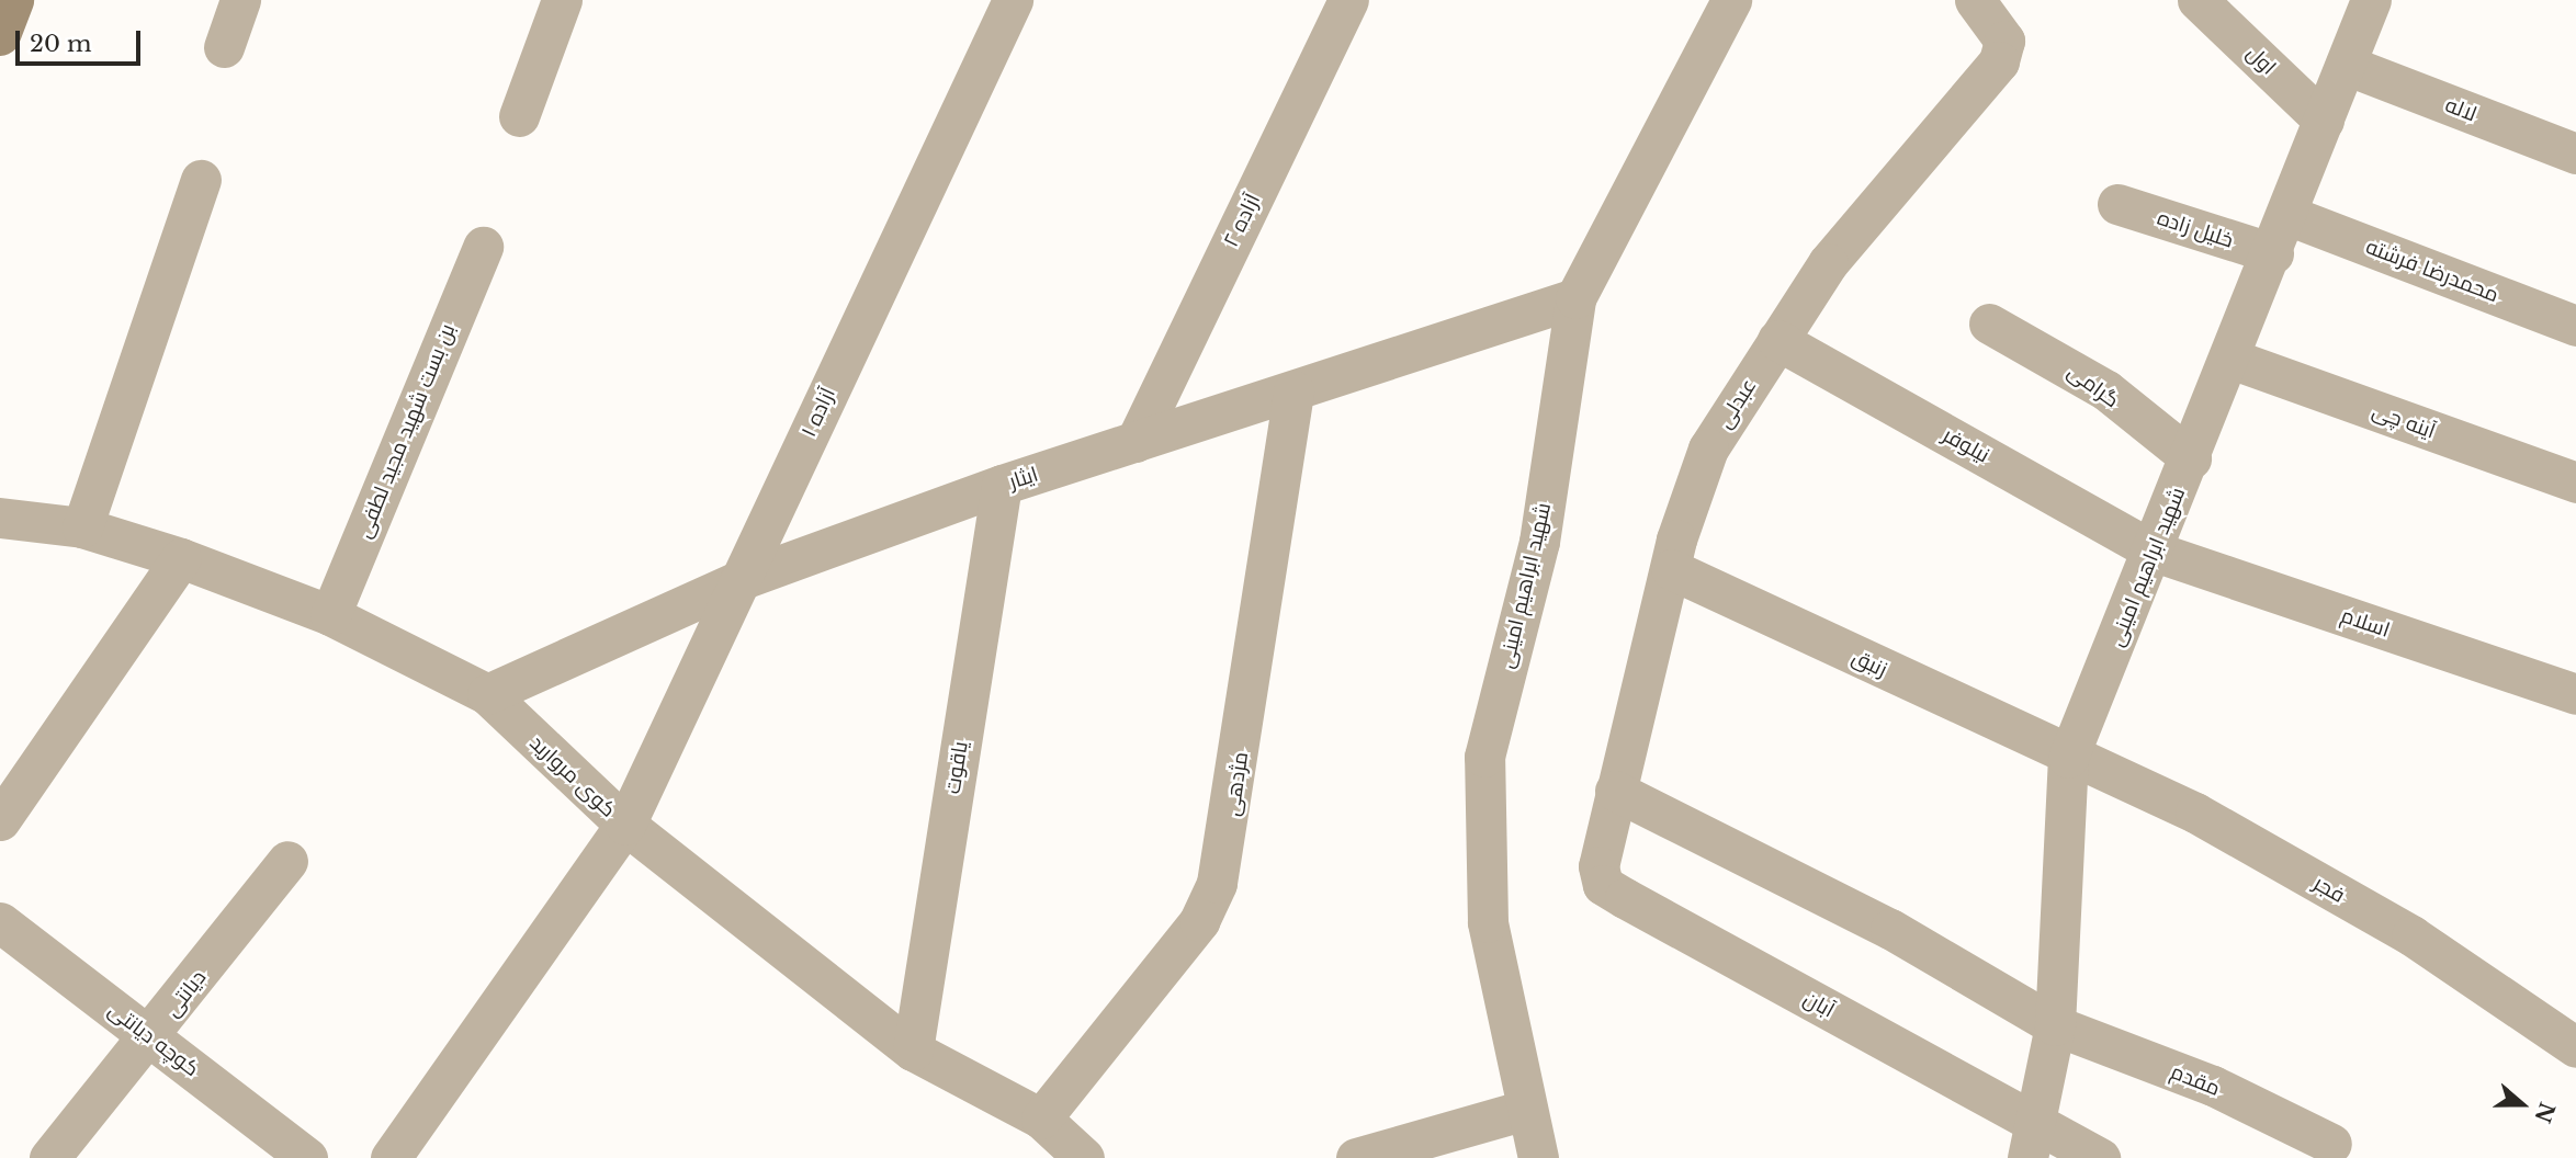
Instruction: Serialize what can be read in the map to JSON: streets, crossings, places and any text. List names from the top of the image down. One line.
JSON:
{"streets":{"street":["اول","لاله","آزاده ۲","خلیل زاده","محمدرضا فرشته","گرامی","عبدلی","آزاده ۱","آینه چی","بن بست شهید مجید لطفی","نیلوفر","ایثار","شهید ابراهیم امینی","اسلام","زنبق","یاقوت","کوی مروارید","مژدهی","فجر","دیانتی","آبان","کوچه دیانتی","مقدم"]},"crossings":[["اول","شهید ابراهیم امینی"],["لاله","شهید ابراهیم امینی"],["آزاده ۲","ایثار"],["خلیل زاده","شهید ابراهیم امینی"],["محمدرضا فرشته","شهید ابراهیم امینی"],["گرامی","شهید ابراهیم امینی"],["عبدلی","نیلوفر"],["عبدلی","زنبق"],["عبدلی","آبان"],["عبدلی","مقدم"],["آزاده ۱","ایثار"],["آزاده ۱","کوی مروارید"],["آینه چی","شهید ابراهیم امینی"],["بن بست شهید مجید لطفی","کوی مروارید"],["نیلوفر","شهید ابراهیم امینی"],["نیلوفر","اسلام"],["ایثار","شهید ابراهیم امینی"],["ایثار","یاقوت"],["ایثار","کوی مروارید"],["ایثار","مژدهی"],["شهید ابراهیم امینی","اسلام"],["شهید ابراهیم امینی","زنبق"],["شهید ابراهیم امینی","فجر"],["شهید ابراهیم امینی","آبان"],["شهید ابراهیم امینی","مقدم"],["زنبق","فجر"],["یاقوت","کوی مروارید"],["کوی مروارید","مژدهی"],["دیانتی","کوچه دیانتی"]],"scale_bar":"20 m","north":"right"}
